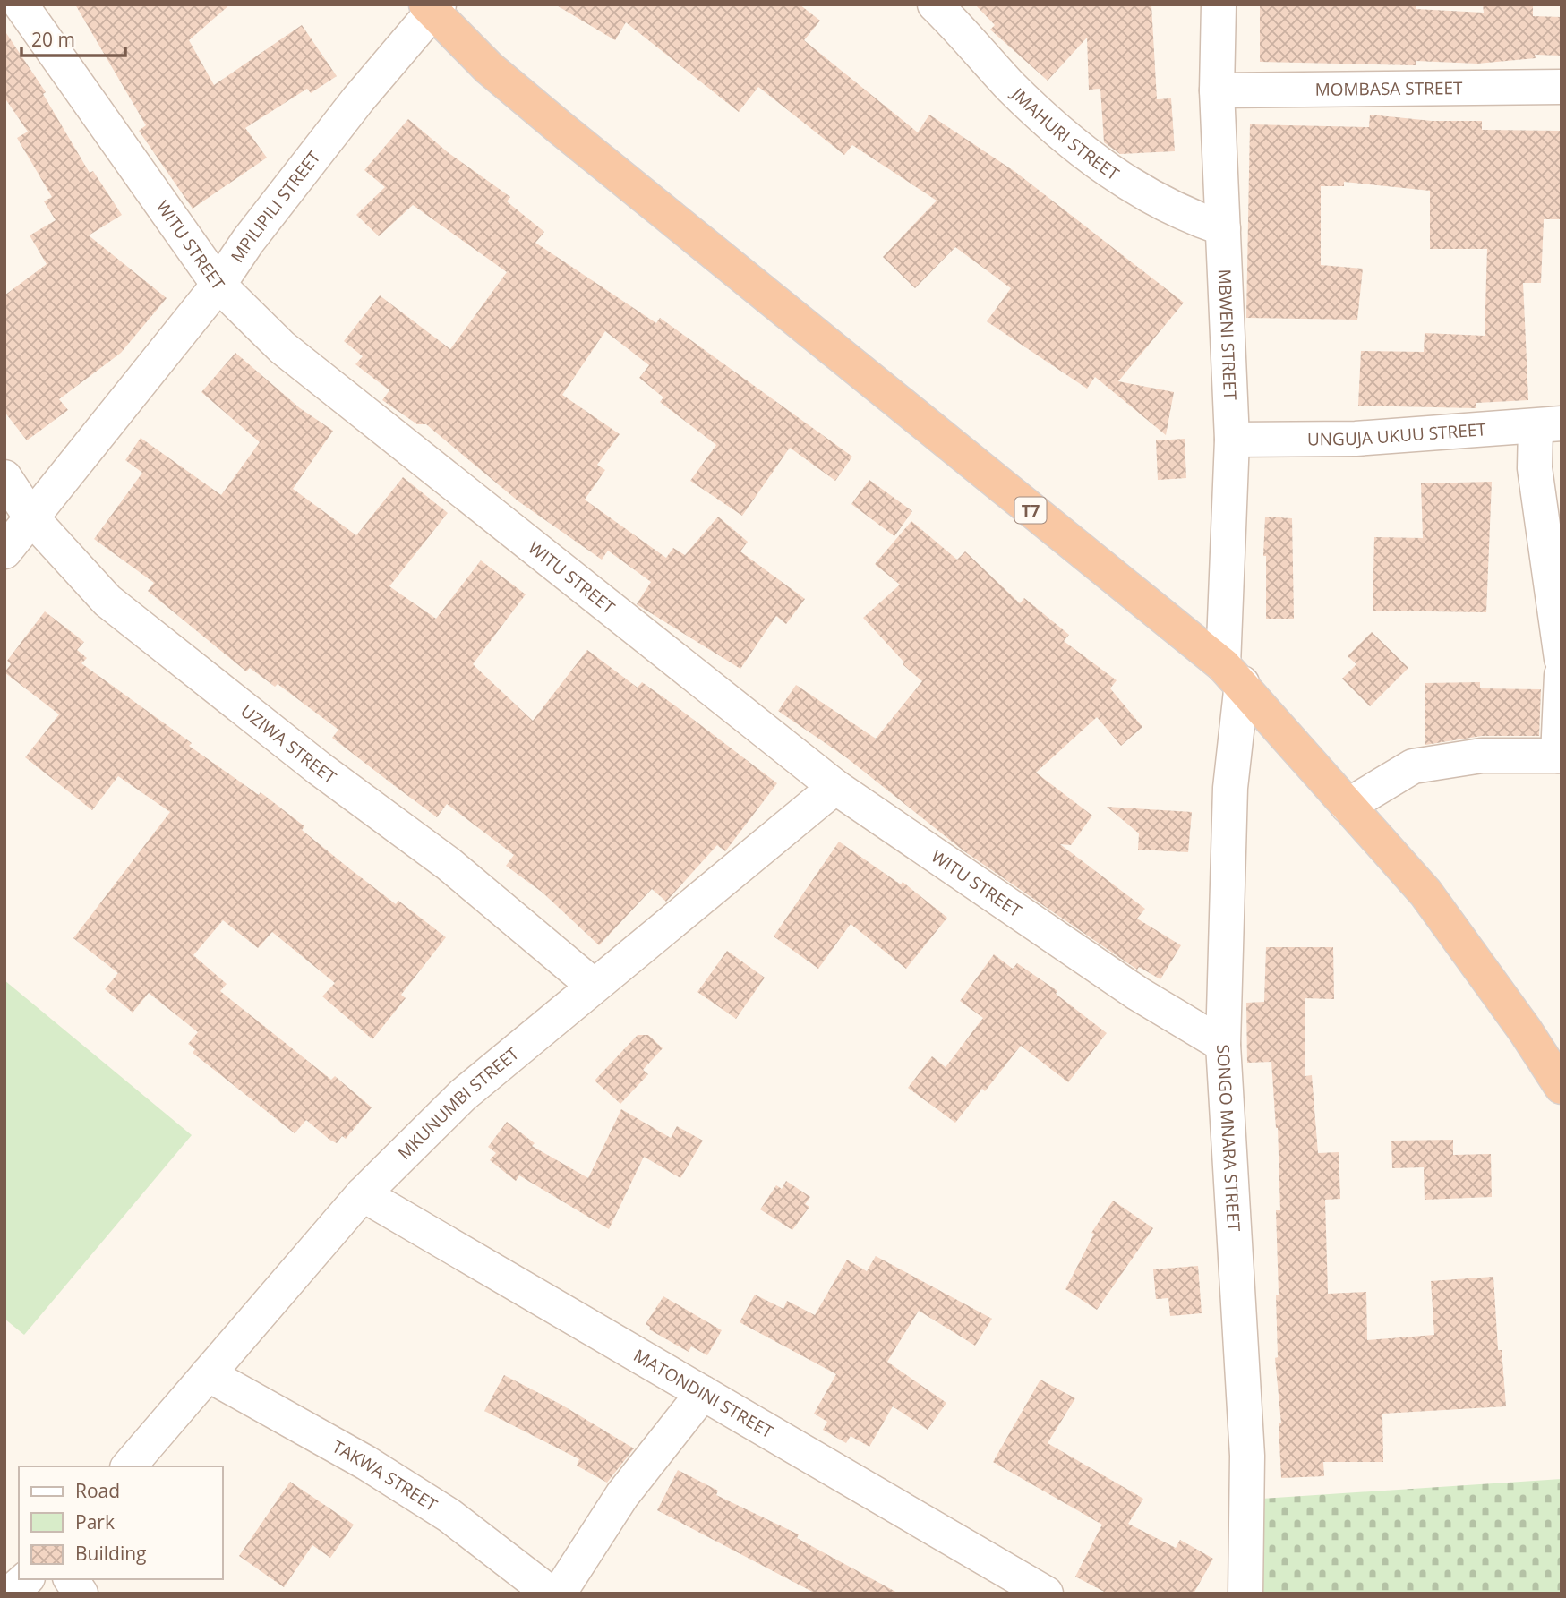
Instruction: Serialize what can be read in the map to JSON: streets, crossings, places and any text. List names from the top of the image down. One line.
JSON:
{"streets":{"highway":["T7"],"street":["MOMBASA STREET","JMAHURI STREET","MPILIPILI STREET","WITU STREET","MBWENI STREET","UNGUJA UKUU STREET","UZIWA STREET","MKUNUMBI STREET","SONGO MNARA STREET","MATONDINI STREET","TAKWA STREET"]},"crossings":[["MOMBASA STREET","MBWENI STREET"],["JMAHURI STREET","MBWENI STREET"],["MPILIPILI STREET","WITU STREET"],["MPILIPILI STREET","T7"],["MPILIPILI STREET","UZIWA STREET"],["WITU STREET","MKUNUMBI STREET"],["WITU STREET","SONGO MNARA STREET"],["MBWENI STREET","UNGUJA UKUU STREET"],["MBWENI STREET","T7"],["MBWENI STREET","SONGO MNARA STREET"],["T7","SONGO MNARA STREET"],["UZIWA STREET","MKUNUMBI STREET"],["MKUNUMBI STREET","MATONDINI STREET"],["MKUNUMBI STREET","TAKWA STREET"]],"legend":["Road","Park","Building"],"scale_bar":"20 m"}
